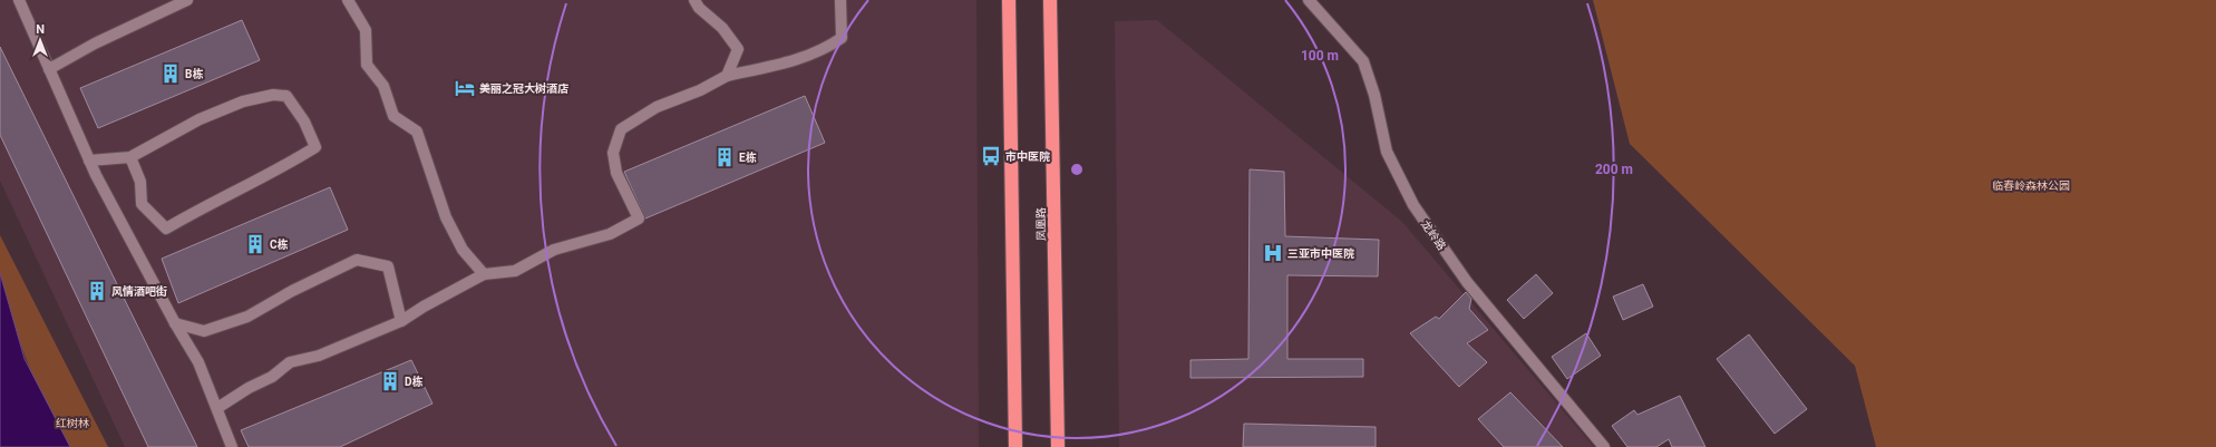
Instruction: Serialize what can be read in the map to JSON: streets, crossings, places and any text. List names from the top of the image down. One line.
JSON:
{"streets":{"highway":["凤凰路"],"street":["龙岭路"]},"parks":["临春岭森林公园","红树林"],"places":{"building":["B栋","E栋","C栋","风情酒吧街","D栋"],"hotel":["美丽之冠大树酒店"],"bus stop":["市中医院"],"hospital":["三亚市中医院"]},"north":"top","rings":["100 m","200 m"]}
